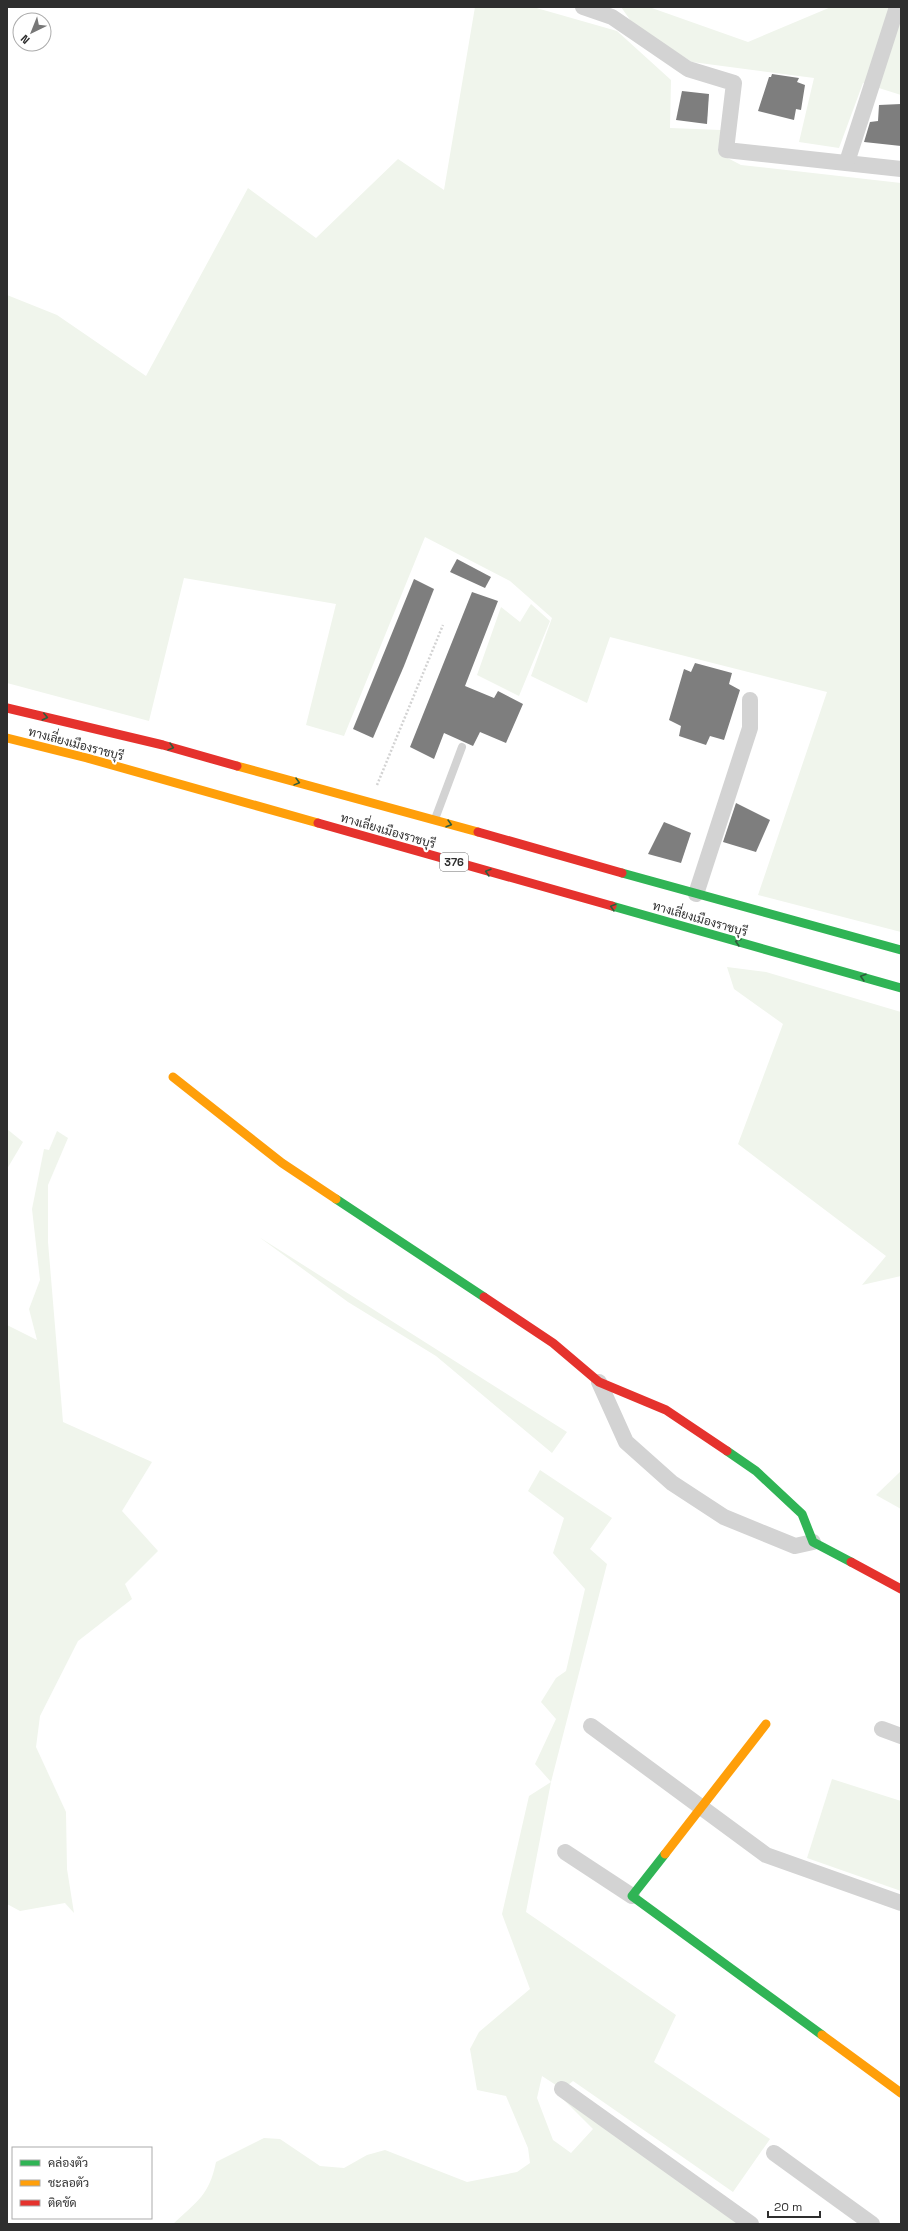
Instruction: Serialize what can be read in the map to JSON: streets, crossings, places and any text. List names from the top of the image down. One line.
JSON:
{"streets":{"main road":["ทางเลี่ยงเมืองราชบุรี","376"]},"legend":["คล่องตัว","ชะลอตัว","ติดขัด"],"scale_bar":"20 m","north":"bottom left"}
